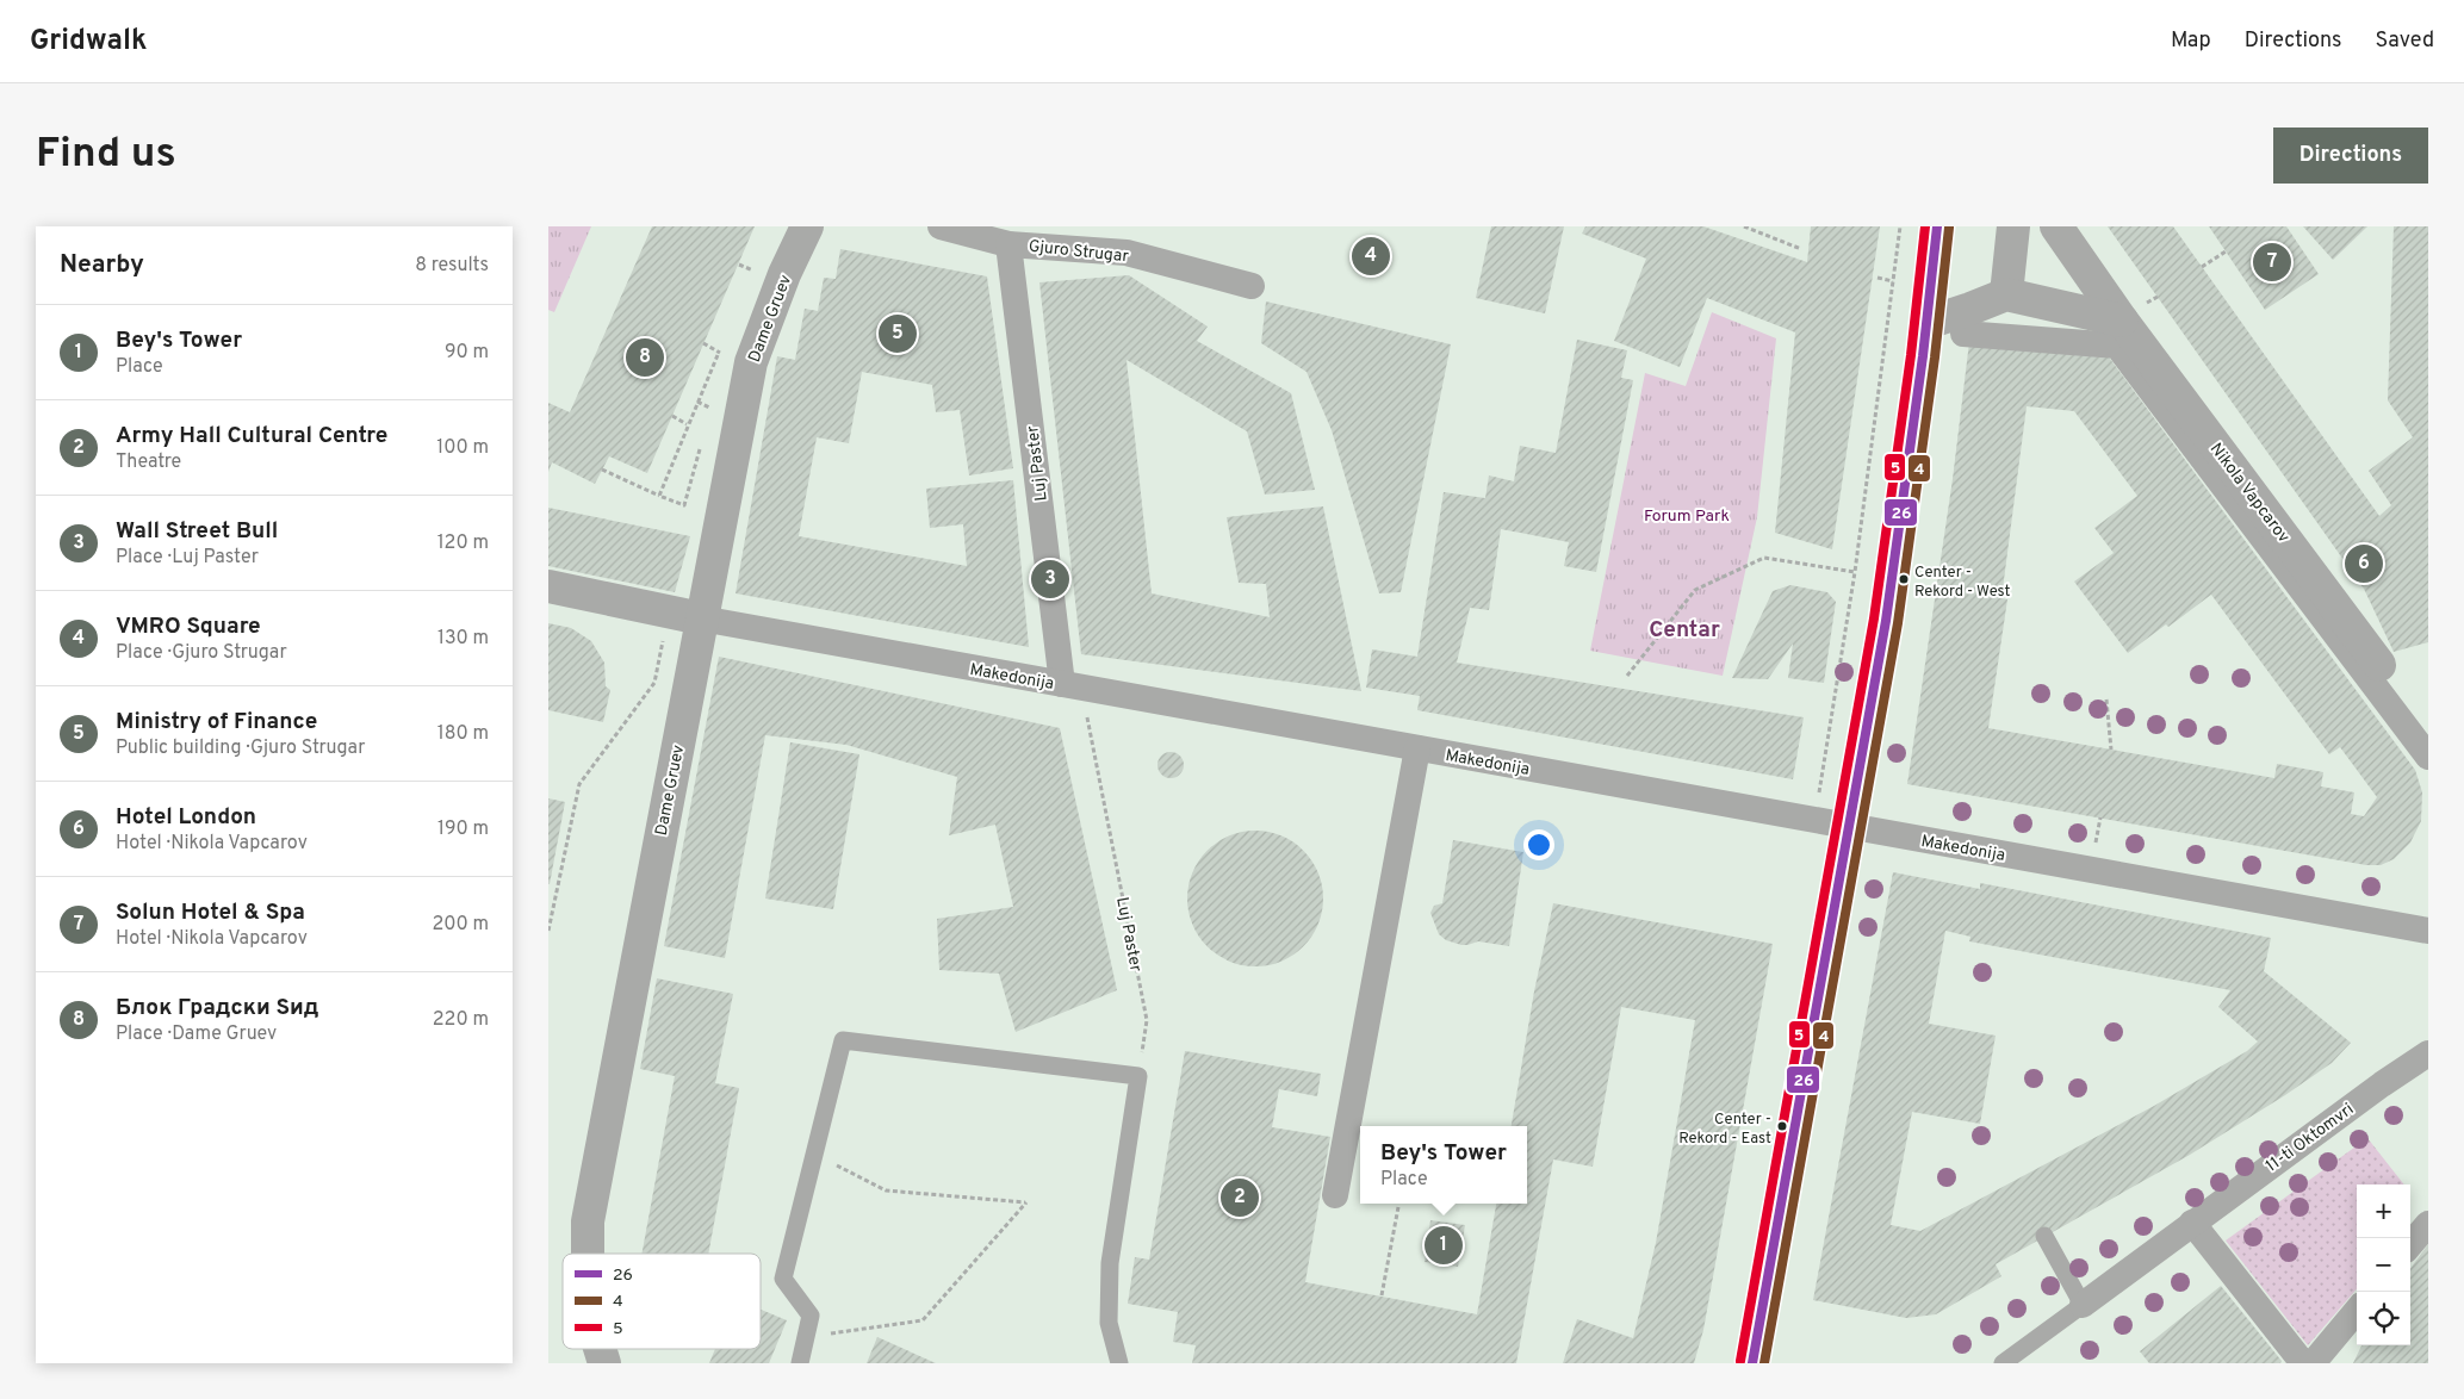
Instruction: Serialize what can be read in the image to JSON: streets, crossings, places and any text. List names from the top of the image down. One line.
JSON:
{"streets":{"street":["Gjuro Strugar","Dame Gruev","Luj Paster","Nikola Vapcarov","Makedonija","11-ti Oktomvri"]},"crossings":[["Gjuro Strugar","Luj Paster"],["Dame Gruev","Makedonija"],["Luj Paster","Makedonija"]],"districts":["Centar"],"parks":["Forum Park"],"places":["Center - Rekord - West","Center - Rekord - East"],"lines":["transit line 26","transit line 5","transit line 4"],"legend":["26","4","5"],"page":{"header":"Gridwalk","nav":["Map","Directions","Saved"],"buttons":"Directions","title":"Find us","heading":["Nearby","8 results"],"pins":["4","7","5","8","6","3","2","1"],"list":[{"mark":"1","name":"Bey's Tower","note":"Place","value":"90 m"},{"mark":"2","name":"Army Hall Cultural Centre","note":"Theatre","value":"100 m"},{"mark":"3","name":"Wall Street Bull","note":"Place · Luj Paster","value":"120 m"},{"mark":"4","name":"VMRO Square","note":"Place · Gjuro Strugar","value":"130 m"},{"mark":"5","name":"Ministry of Finance","note":"Public building · Gjuro Strugar","value":"180 m"},{"mark":"6","name":"Hotel London","note":"Hotel · Nikola Vapcarov","value":"190 m"},{"mark":"7","name":"Solun Hotel & Spa","note":"Hotel · Nikola Vapcarov","value":"200 m"},{"mark":"8","name":"Блок Градски Sид","note":"Place · Dame Gruev","value":"220 m"}],"popup":["Bey's Tower","Place"],"map_buttons":["+","−"]}}
